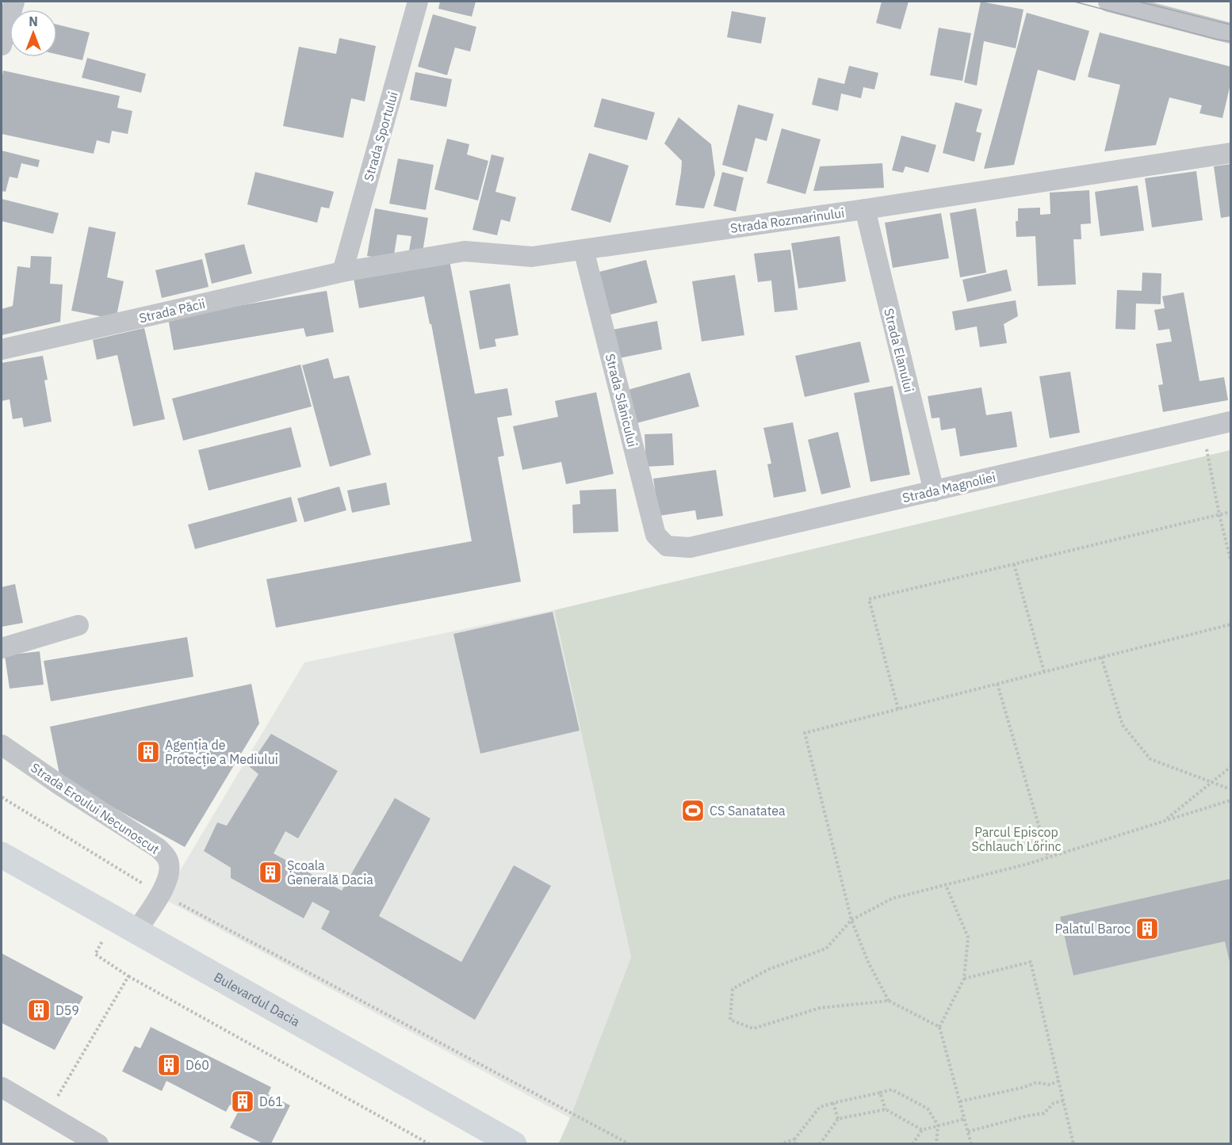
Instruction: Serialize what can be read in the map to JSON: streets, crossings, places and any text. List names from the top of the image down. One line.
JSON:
{"streets":{"main road":["Bulevardul Dacia"],"street":["Strada Sportului","Strada Rozmarinului","Strada Păcii","Strada Elanului","Strada Slănicului","Strada Magnoliei","Strada Eroului Necunoscut"]},"crossings":[["Strada Sportului","Strada Rozmarinului"],["Strada Sportului","Strada Păcii"],["Strada Rozmarinului","Strada Păcii"],["Strada Rozmarinului","Strada Elanului"],["Strada Rozmarinului","Strada Slănicului"],["Strada Elanului","Strada Magnoliei"],["Strada Slănicului","Strada Magnoliei"],["Strada Eroului Necunoscut","Bulevardul Dacia"]],"parks":["Parcul Episcop Schlauch Lőrinc"],"places":{"building":["Agenția de Protecție a Mediului","Școala Generală Dacia","Palatul Baroc","D59","D60","D61"],"sports":["CS Sanatatea"]},"north":"top"}
